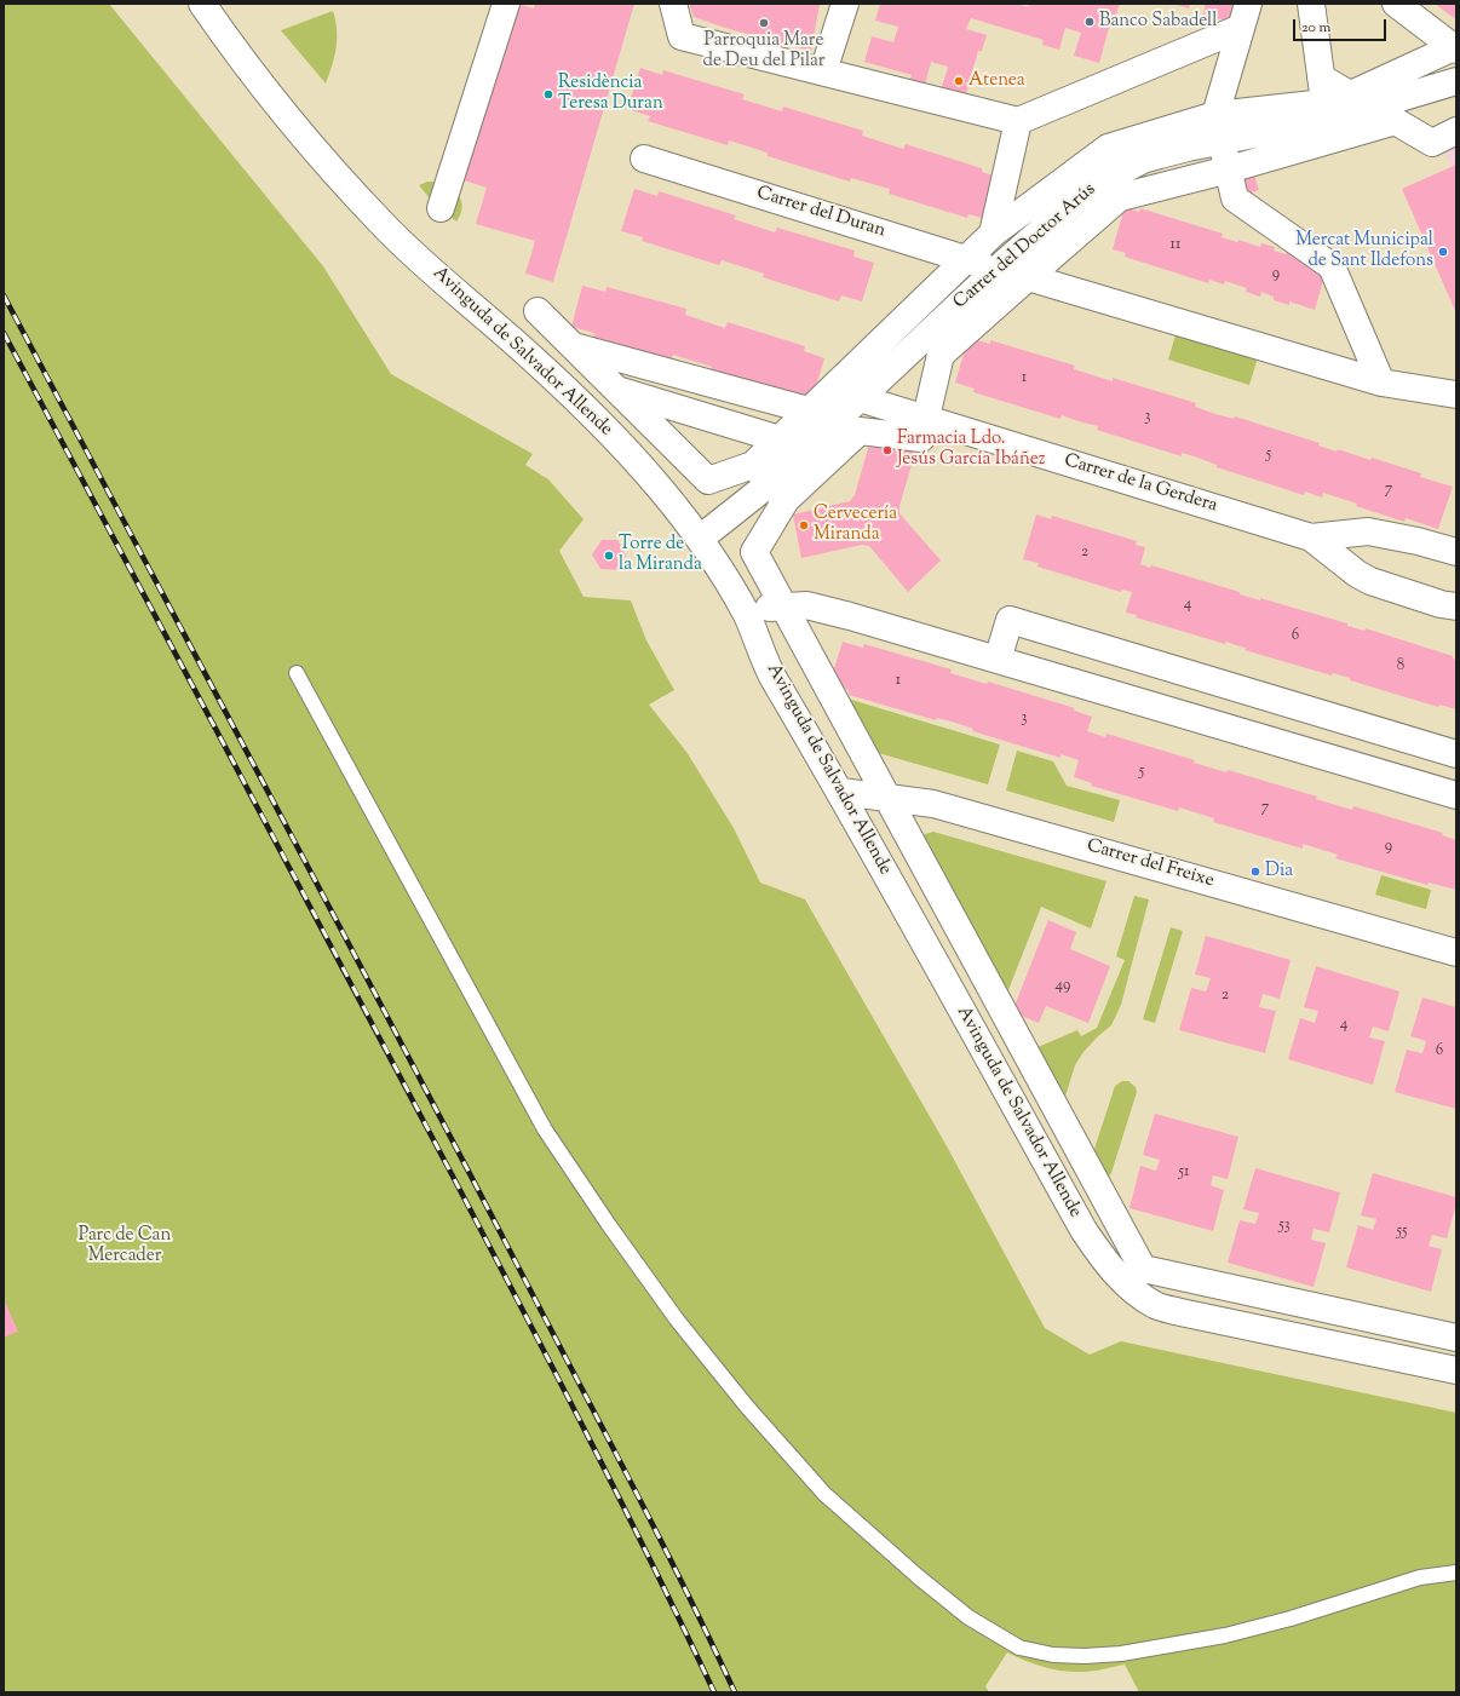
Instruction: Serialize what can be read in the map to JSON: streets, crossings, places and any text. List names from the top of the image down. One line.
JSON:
{"streets":{"street":["Carrer del Duran","Carrer del Doctor Arús","Avinguda de Salvador Allende","Carrer de la Gerdera","Carrer del Freixe"]},"crossings":[["Carrer del Duran","Carrer del Doctor Arús"],["Carrer del Doctor Arús","Avinguda de Salvador Allende"],["Carrer del Doctor Arús","Carrer de la Gerdera"],["Avinguda de Salvador Allende","Carrer del Freixe"]],"parks":["Parc de Can Mercader"],"places":["Banco Sabadell","Parroquia Mare de Deu del Pilar","Atenea","Residència Teresa Duran","Mercat Municipal de Sant Ildefons","Farmacia Ldo. Jesús García Ibáñez","Cervecería Miranda","Torre de la Miranda","Dia"],"house_numbers":["11","9","1","3","5","7","2","4","6","8","1","3","5","7","9","49","2","4","6","51","53","55"],"scale_bar":"20 m"}
